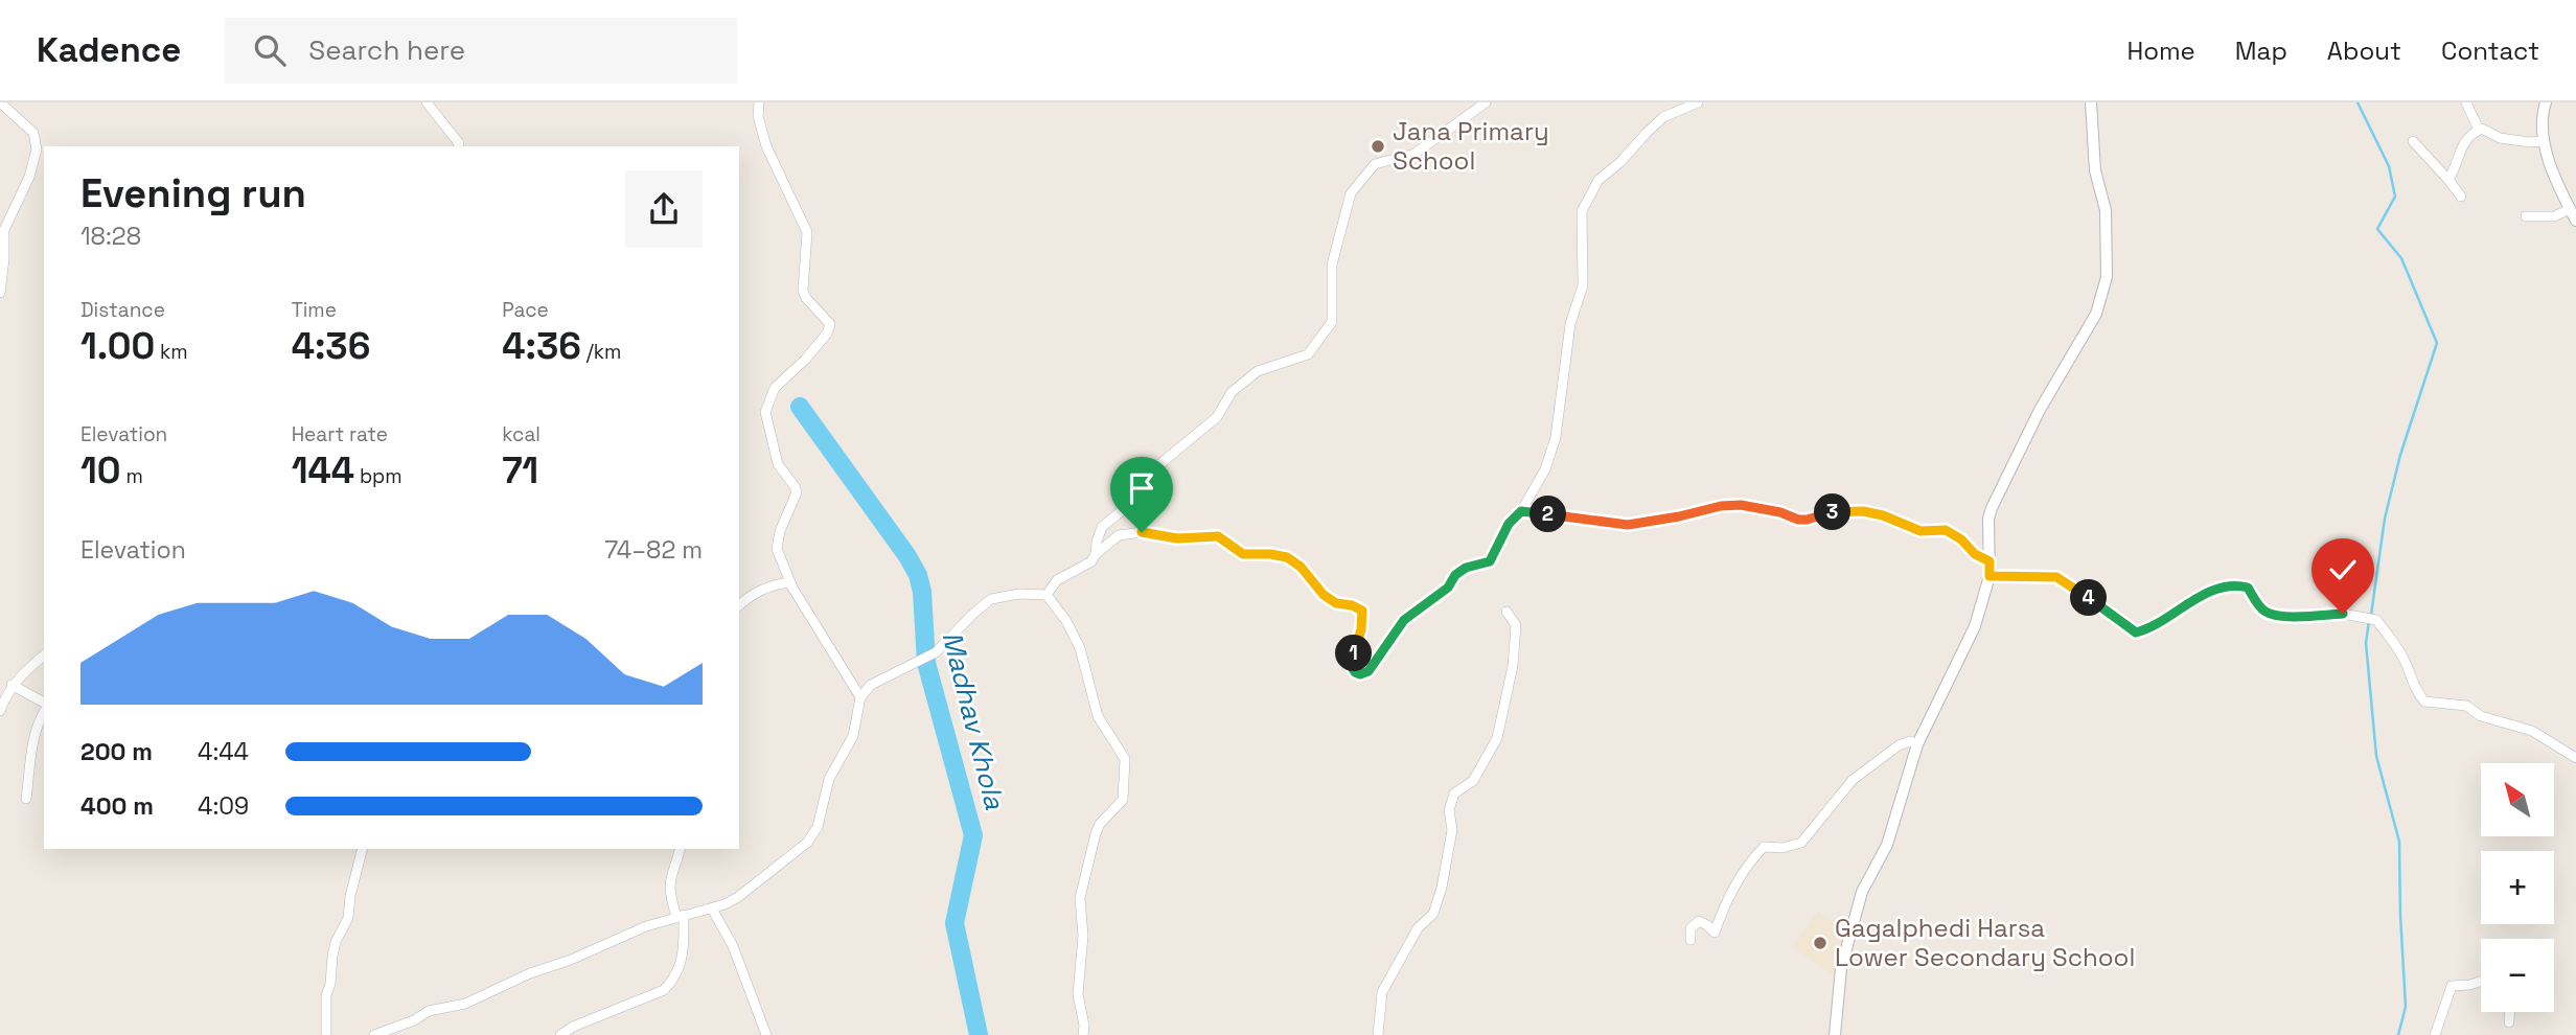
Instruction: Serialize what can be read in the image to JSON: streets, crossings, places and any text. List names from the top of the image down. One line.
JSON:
{"water":["Madhav Khola"],"places":["Jana Primary School","Gagalphedi Harsa Lower Secondary School"],"north":"top left","page":{"header":"Kadence","search":"Search here","nav":["Home","Map","About","Contact"],"heading":["Evening run","18:28"],"stats":[["Distance","1.00 km"],["Time","4:36"],["Pace","4:36 /km"],["Elevation","10 m"],["Heart rate","144 bpm"],["kcal","71"]],"pins":["3","2","4","1"],"chart":["Elevation","74–82 m"],"list":[{"name":"200 m","note":"4:44"},{"name":"400 m","note":"4:09"}],"map_buttons":["+","−"]}}
